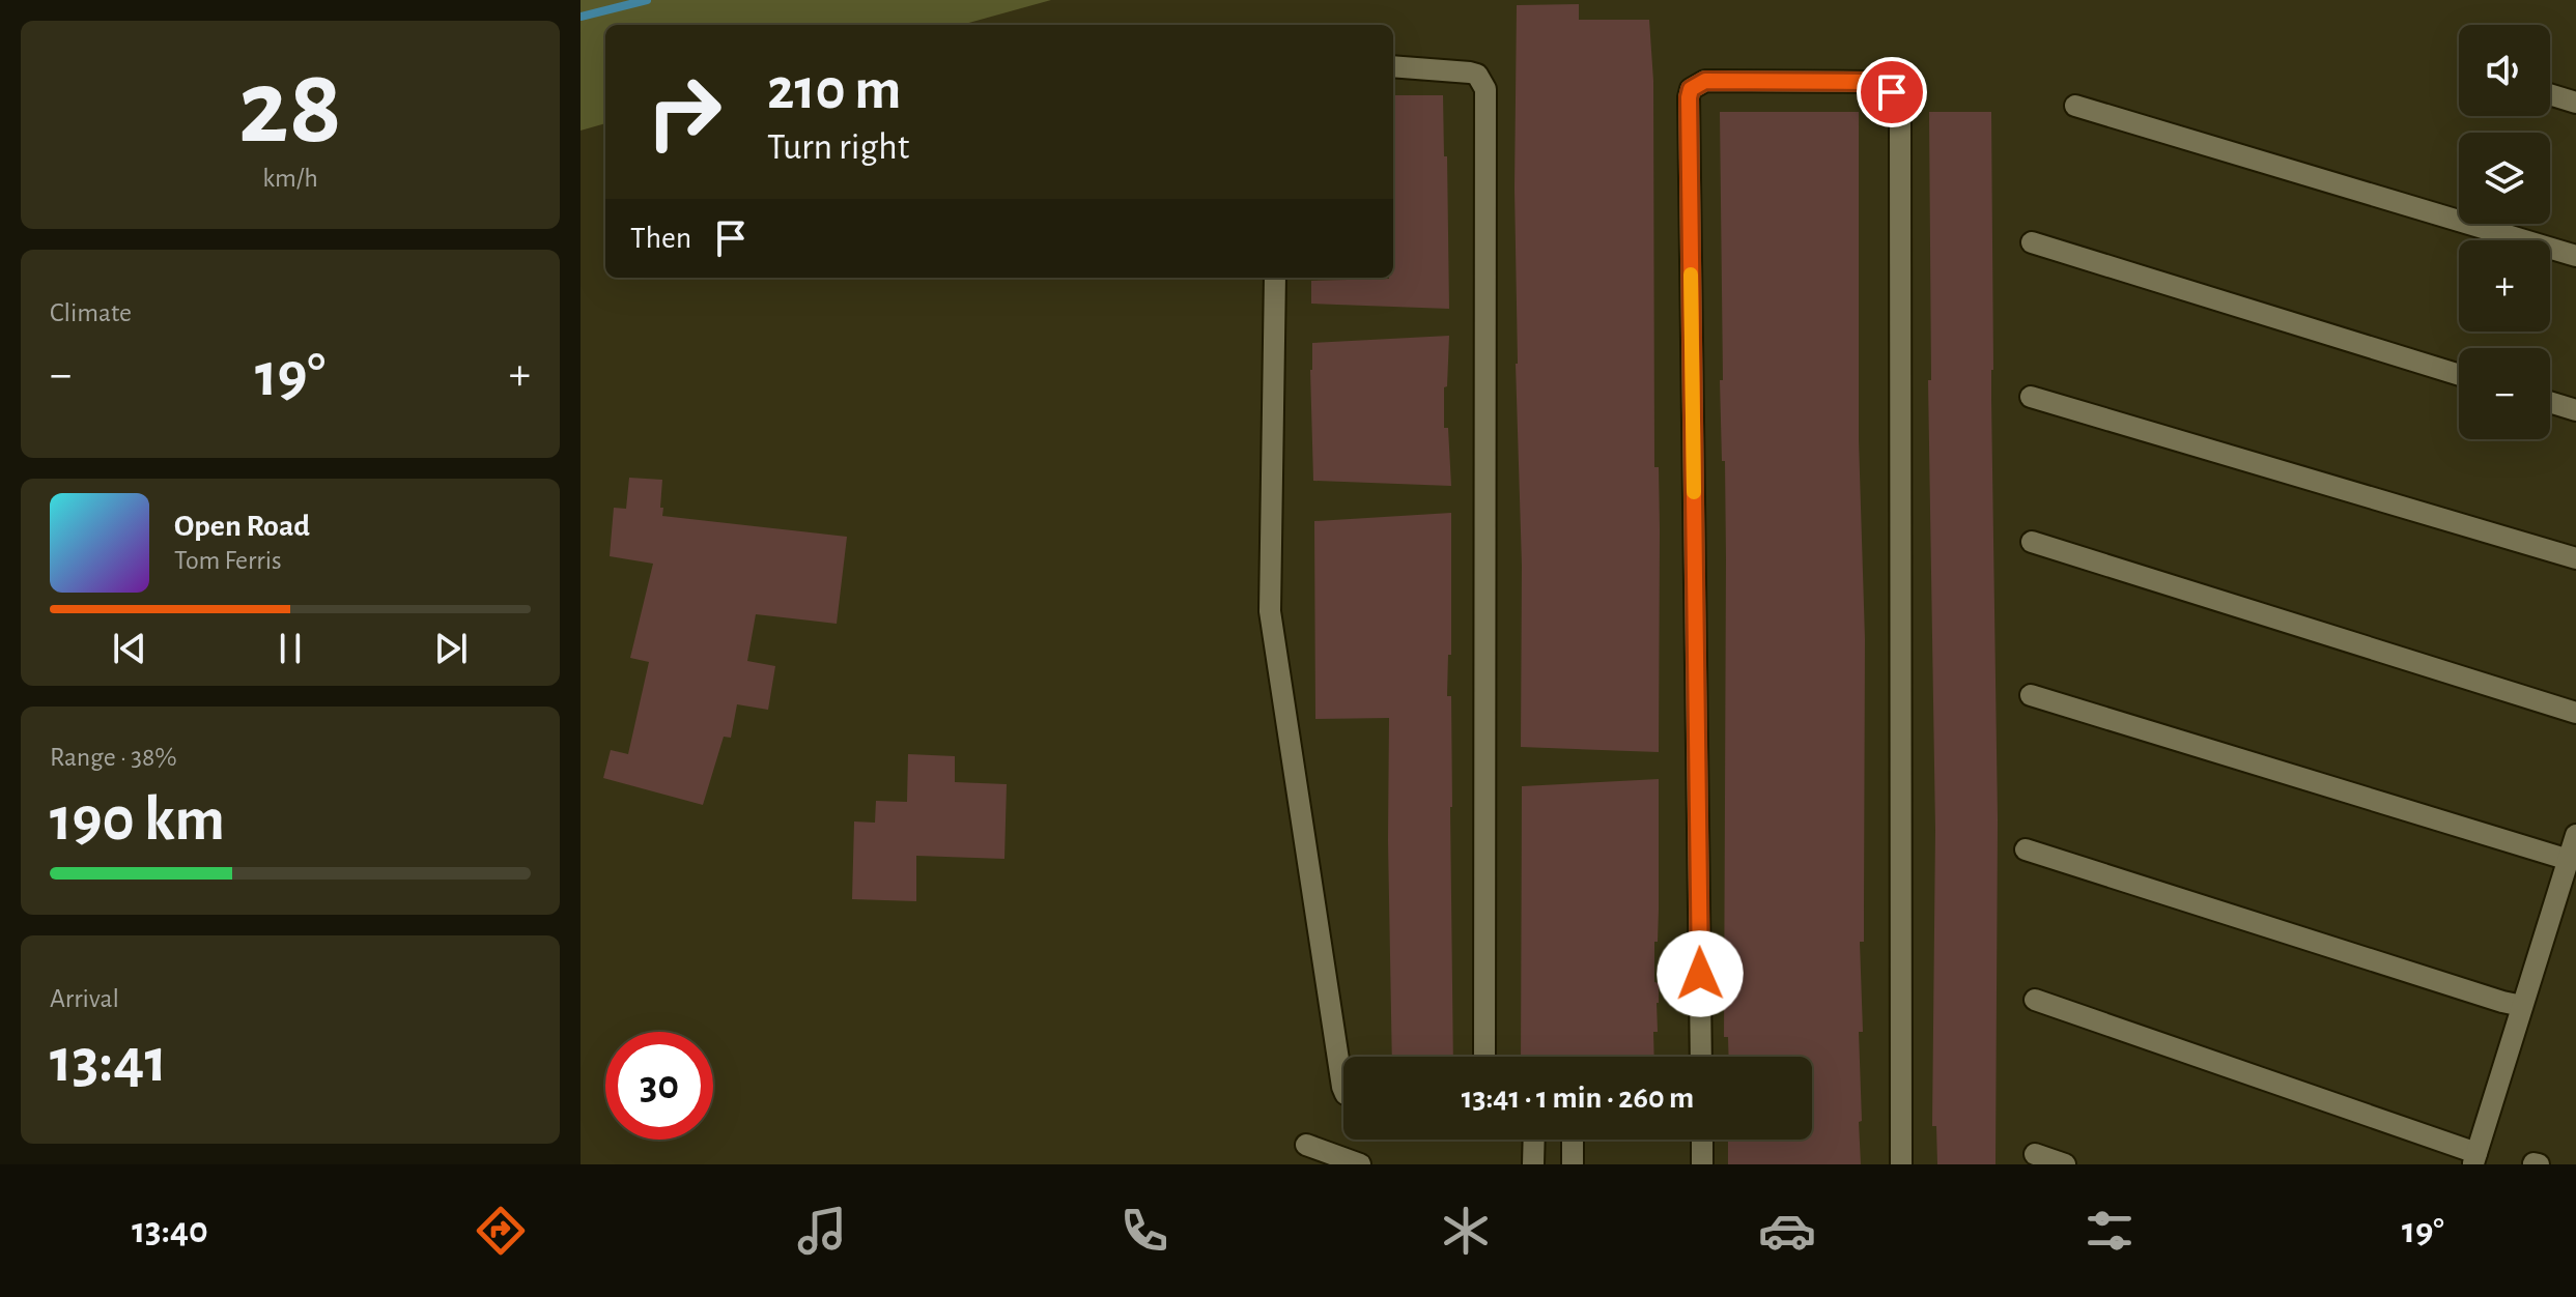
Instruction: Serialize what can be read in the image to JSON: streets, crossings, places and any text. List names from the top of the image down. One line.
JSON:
{"page":{"tile":[["28","km/h"],"Climate",["Range · 38%","190 km"],["Arrival","13:41"]],"map_buttons":["+","−"],"turn":["210 m","Turn right"],"then":"Then","heat":["−","19°","+"],"song":["Open Road","Tom Ferris"],"limit":"30","trip":"13:41 · 1 min · 260 m","tabs":["13:40","19°"]}}
